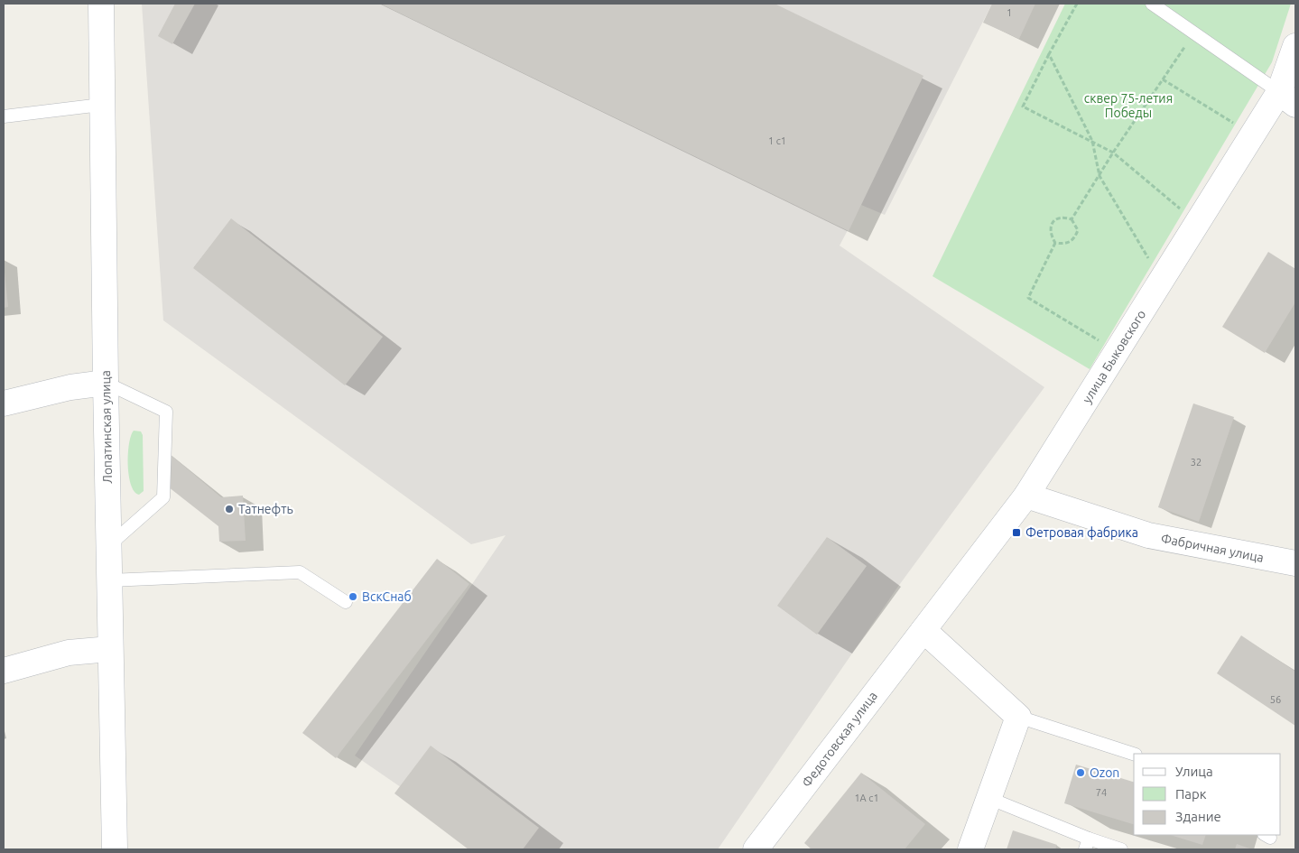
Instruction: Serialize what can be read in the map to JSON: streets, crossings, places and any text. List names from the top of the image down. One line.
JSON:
{"streets":{"street":["улица Быковского","Лопатинская улица","Фабричная улица","Федотовская улица"]},"crossings":[["улица Быковского","Фабричная улица"],["улица Быковского","Федотовская улица"]],"parks":["сквер 75-летия Победы"],"places":{"other":["Татнефть","ВскСнаб","Ozon"],"transit":["Фетровая фабрика"]},"house_numbers":["1","1 с1","32","56","74","1А с1"],"legend":["Улица","Парк","Здание"]}
